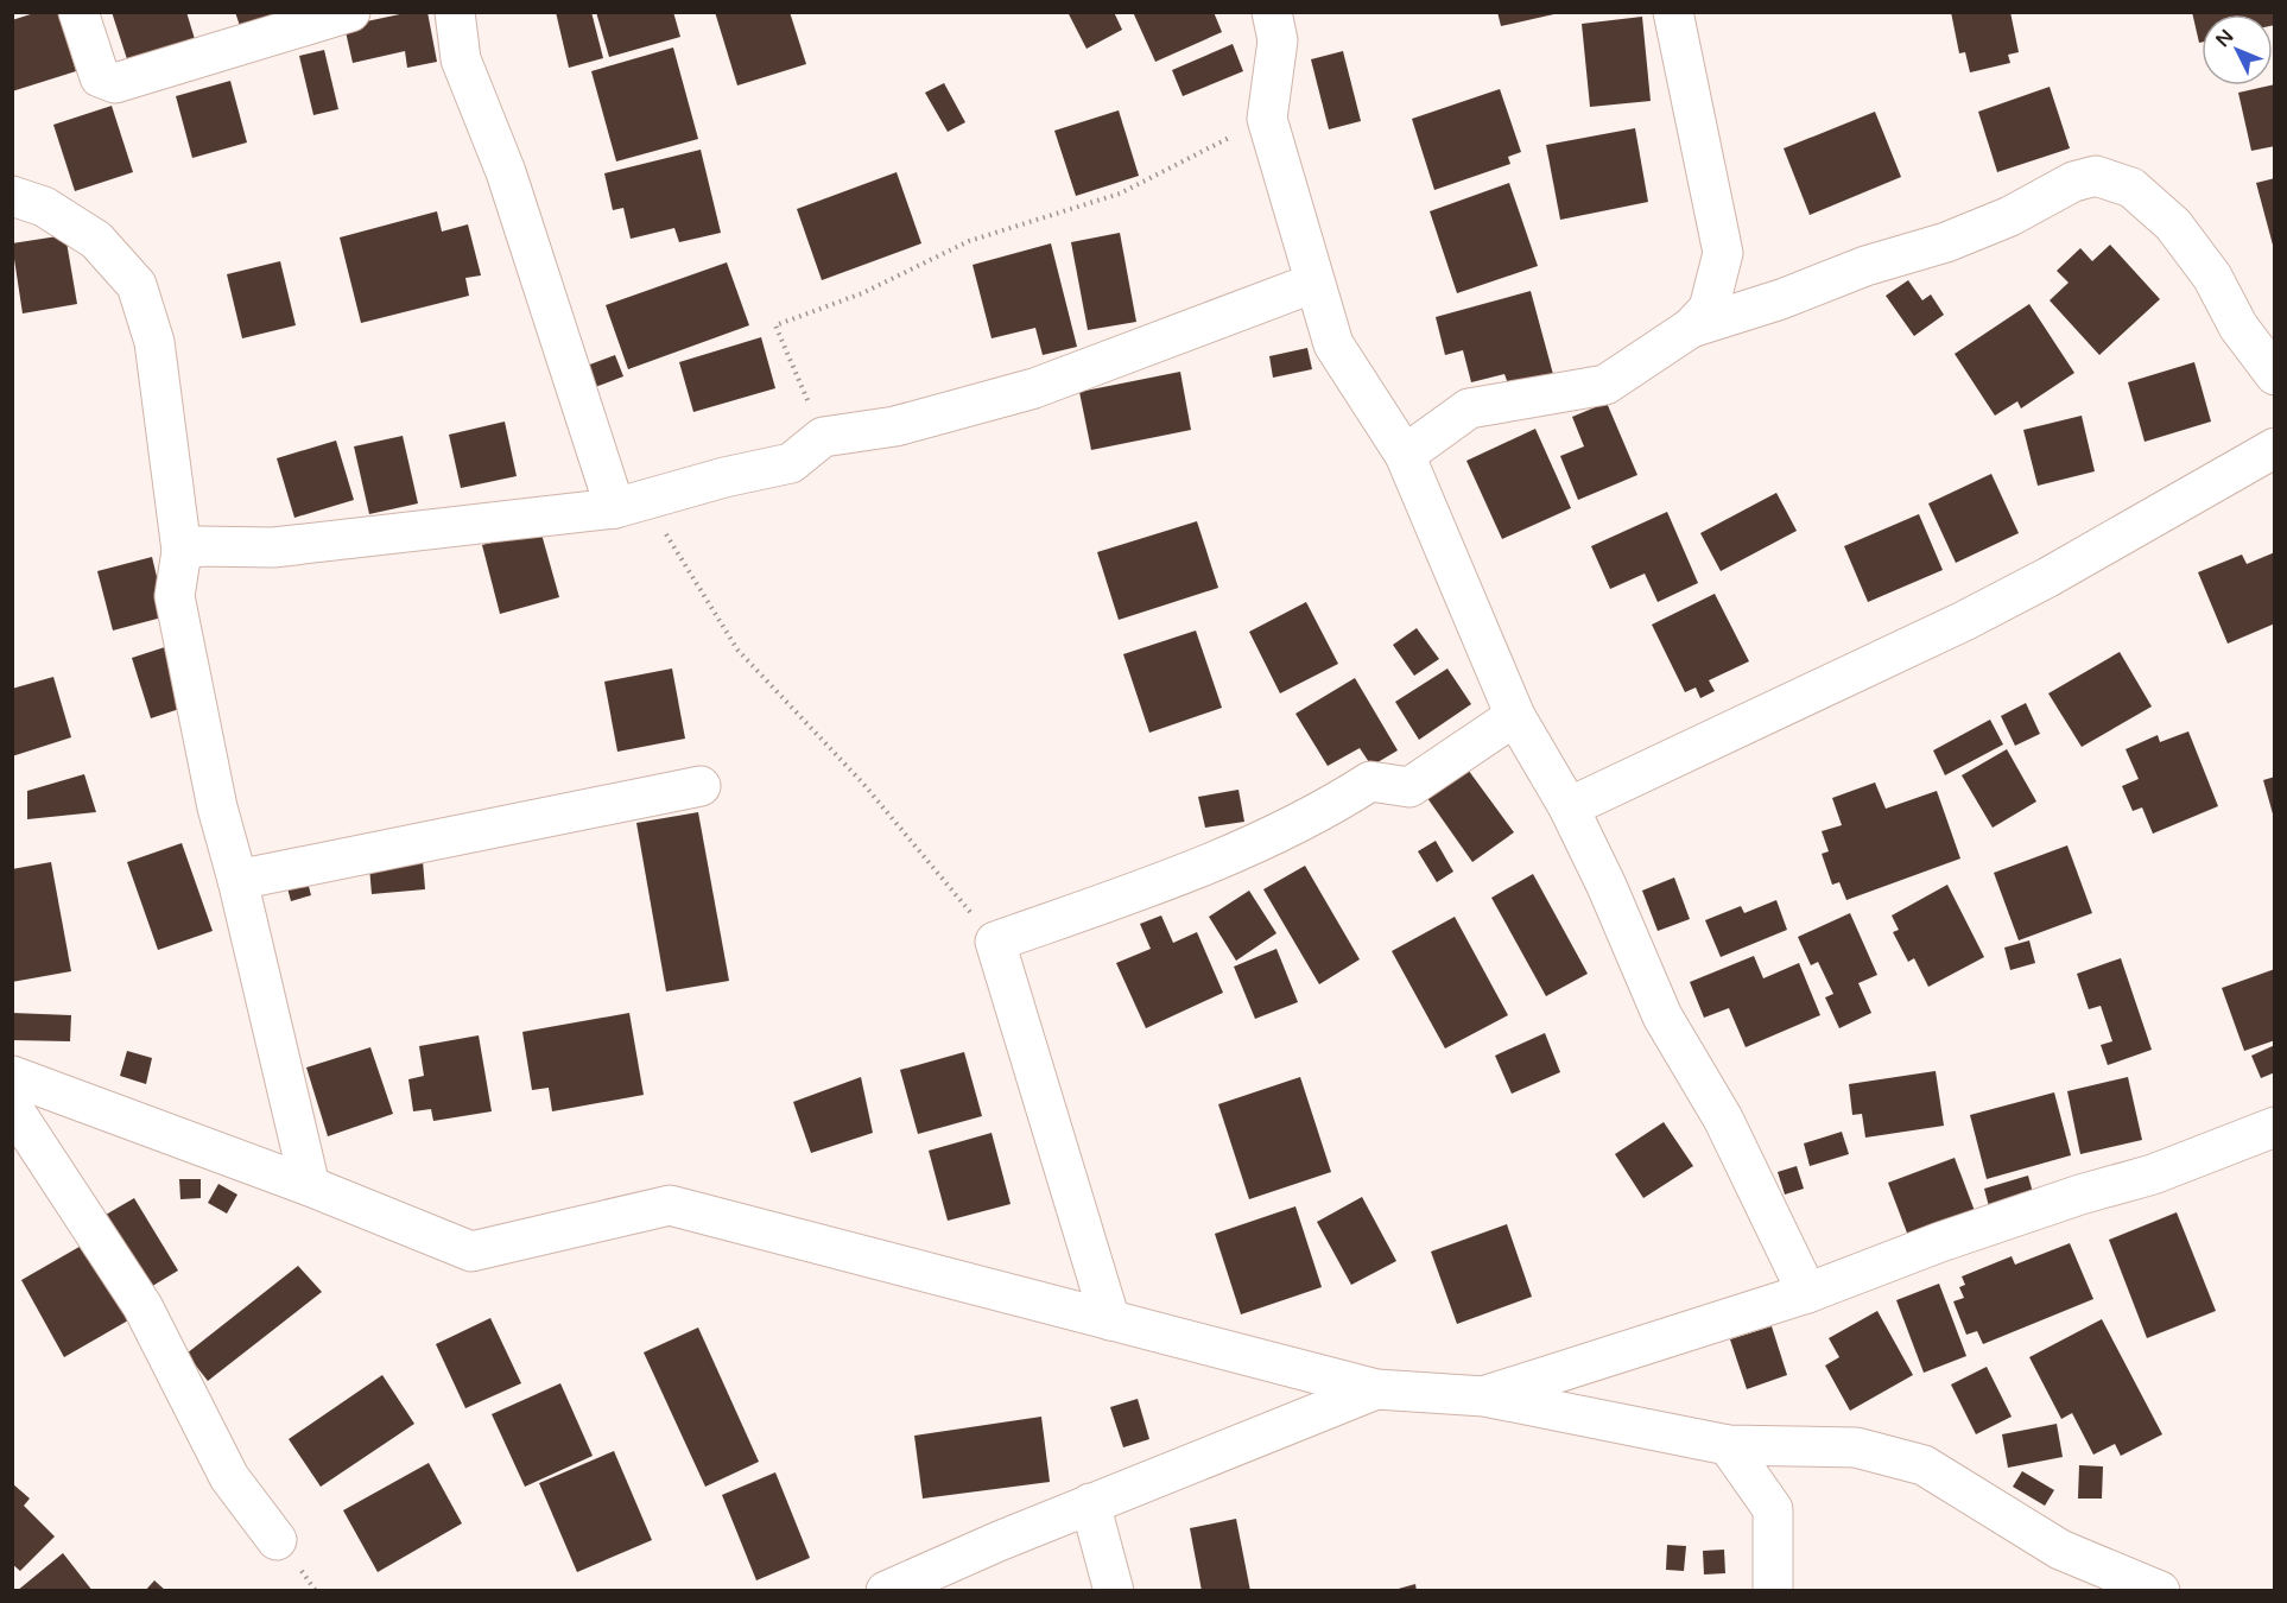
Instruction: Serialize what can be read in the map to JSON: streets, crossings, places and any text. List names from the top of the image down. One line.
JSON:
{"north":"top left"}
